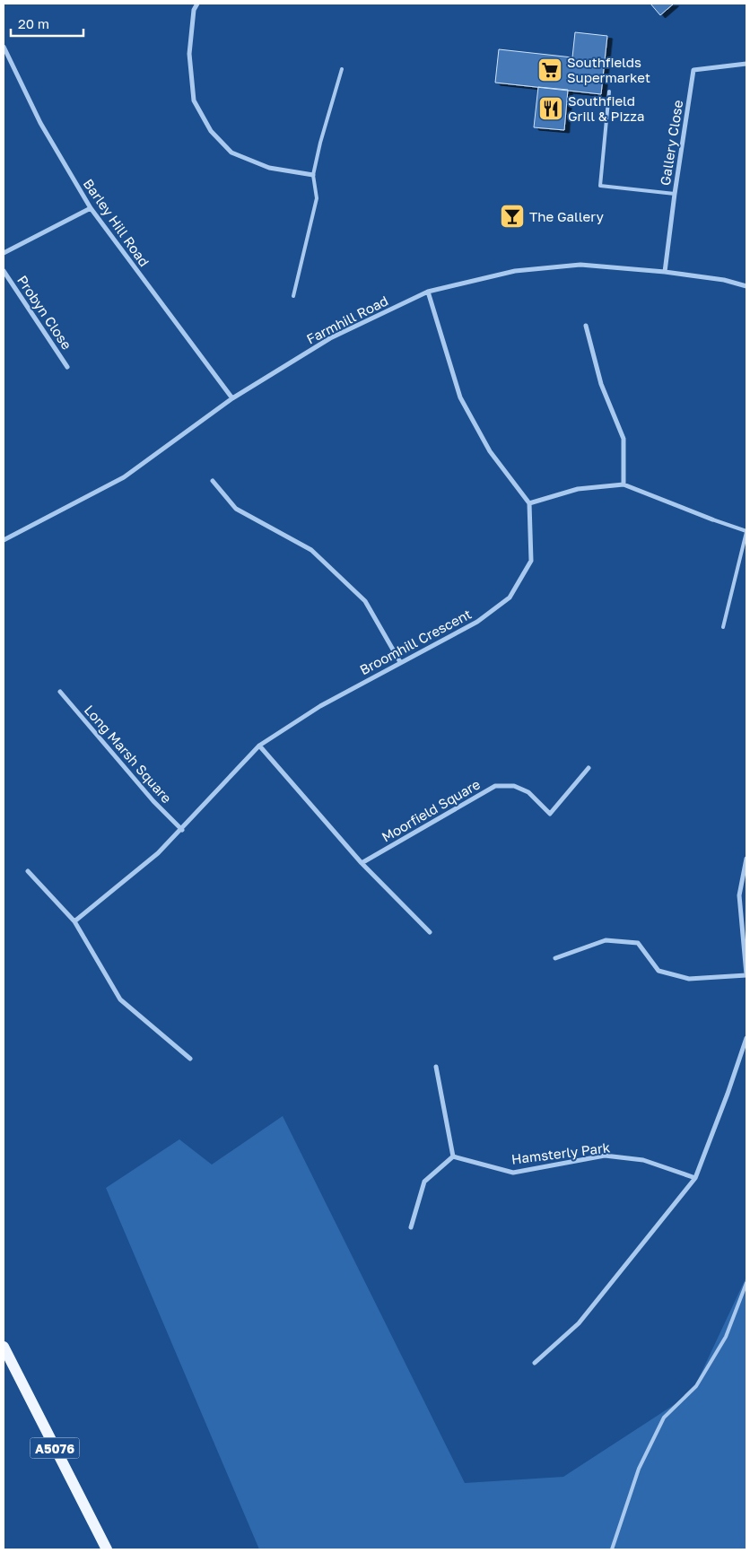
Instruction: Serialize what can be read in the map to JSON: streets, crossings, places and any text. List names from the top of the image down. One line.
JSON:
{"streets":{"main road":["A5076"],"street":["Gallery Close","Barley Hill Road","Probyn Close","Farmhill Road","Broomhill Crescent","Long Marsh Square","Moorfield Square","Hamsterly Park"]},"crossings":[["Gallery Close","Farmhill Road"],["Barley Hill Road","Farmhill Road"],["Broomhill Crescent","Long Marsh Square"]],"places":{"supermarket":["Southfields Supermarket"],"restaurant":["Southfield Grill & Pizza"],"bar":["The Gallery"]},"scale_bar":"20 m"}
